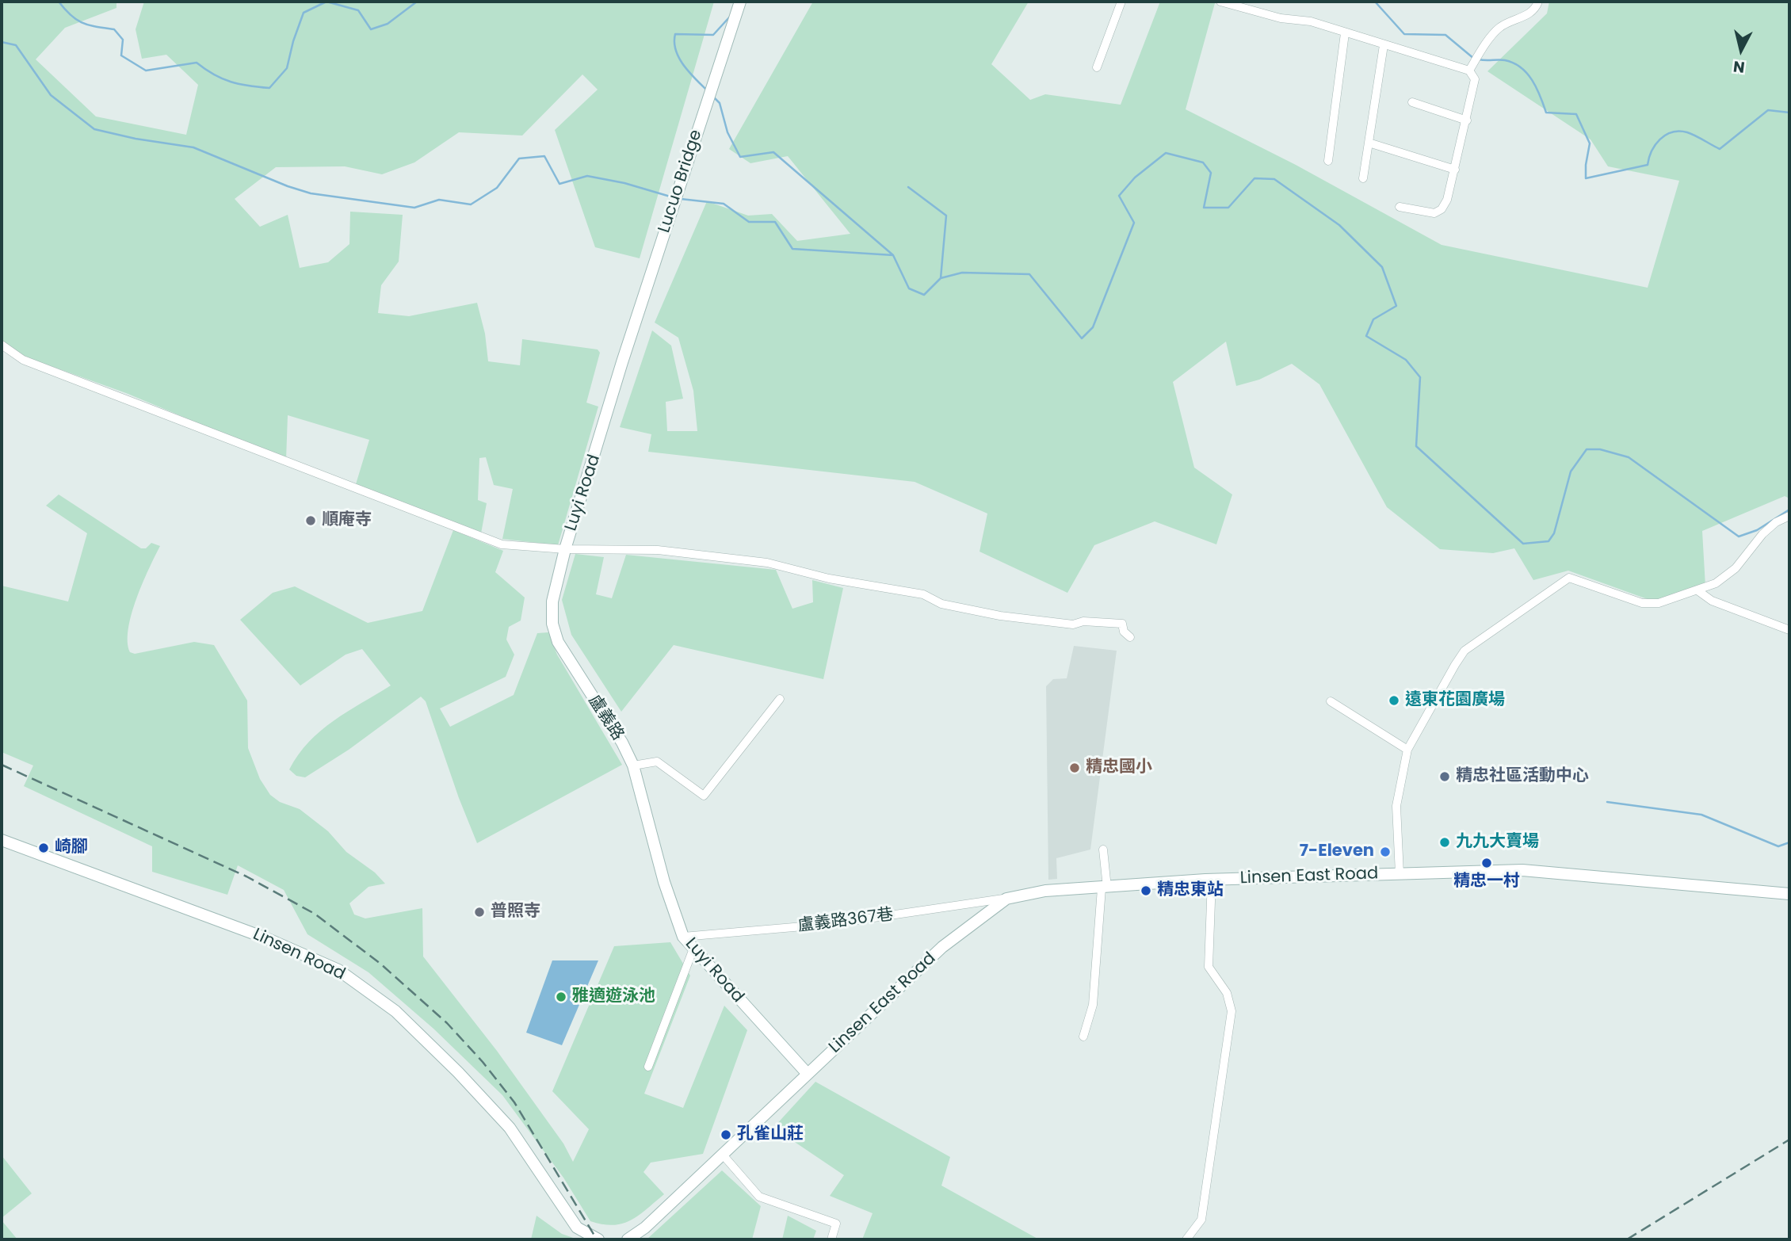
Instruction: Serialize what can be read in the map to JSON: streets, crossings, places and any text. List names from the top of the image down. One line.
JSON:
{"streets":{"main road":["Lucuo Bridge","Luyi Road","Linsen East Road","Linsen Road"],"street":["盧義路367巷"]},"crossings":[["Lucuo Bridge","Luyi Road"],["Luyi Road","Linsen East Road"],["Luyi Road","盧義路367巷"],["Linsen East Road","盧義路367巷"]],"places":["順庵寺","遠東花園廣場","精忠國小","精忠社區活動中心","九九大賣場","崎腳","7-Eleven","精忠一村","精忠東站","普照寺","雅適遊泳池","孔雀山莊"],"north":"bottom"}
